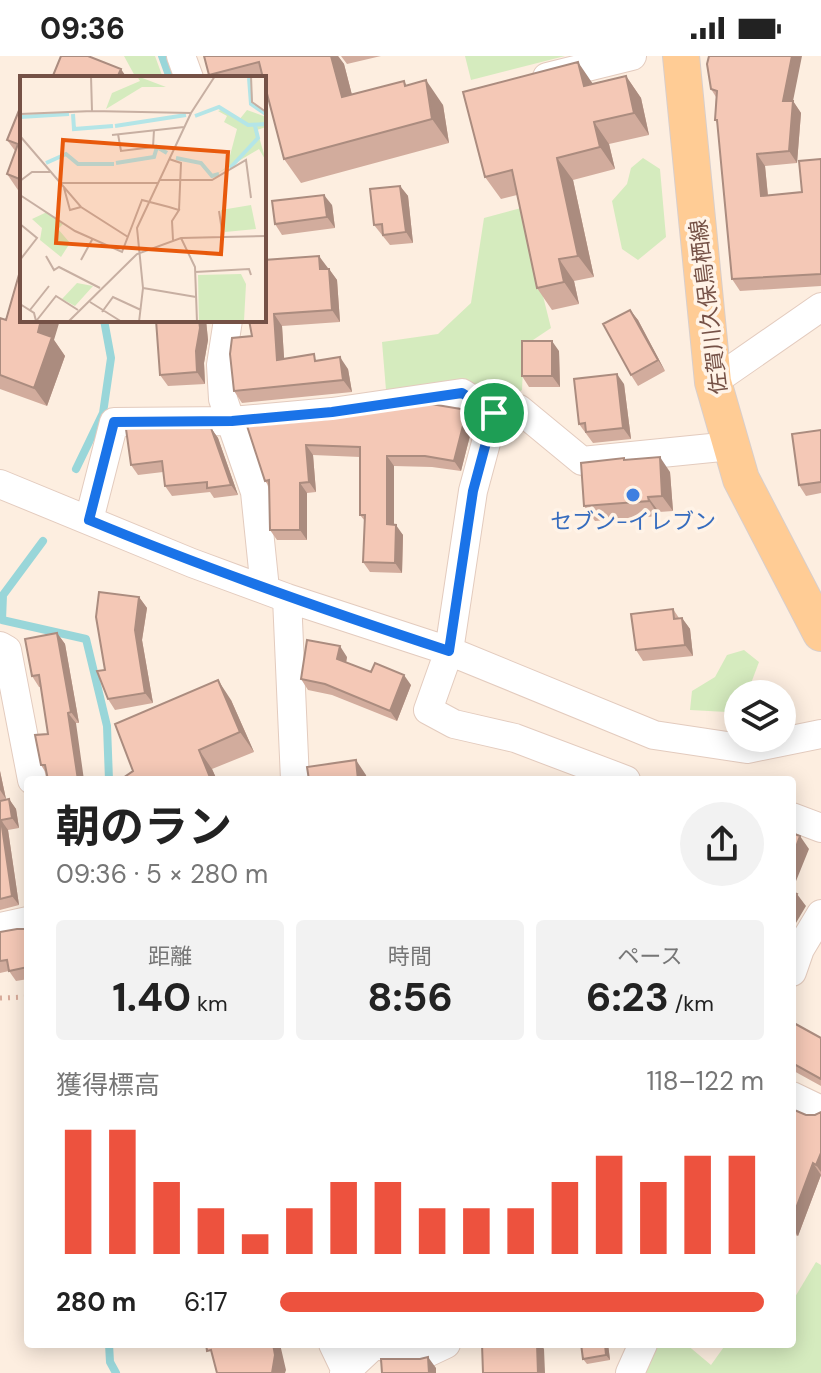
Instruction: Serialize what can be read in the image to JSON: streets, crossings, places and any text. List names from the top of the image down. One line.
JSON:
{"streets":{"main road":["佐賀川久保鳥栖線"]},"places":["セブン-イレブン"],"page":{"status":"09:36","heading":["朝のラン","09:36 · 5 × 280 m"],"stats":[["距離","1.40 km"],["時間","8:56"],["ペース","6:23 /km"]],"chart":["獲得標高","118–122 m"],"list":[{"name":"280 m","note":"6:17"}]}}
